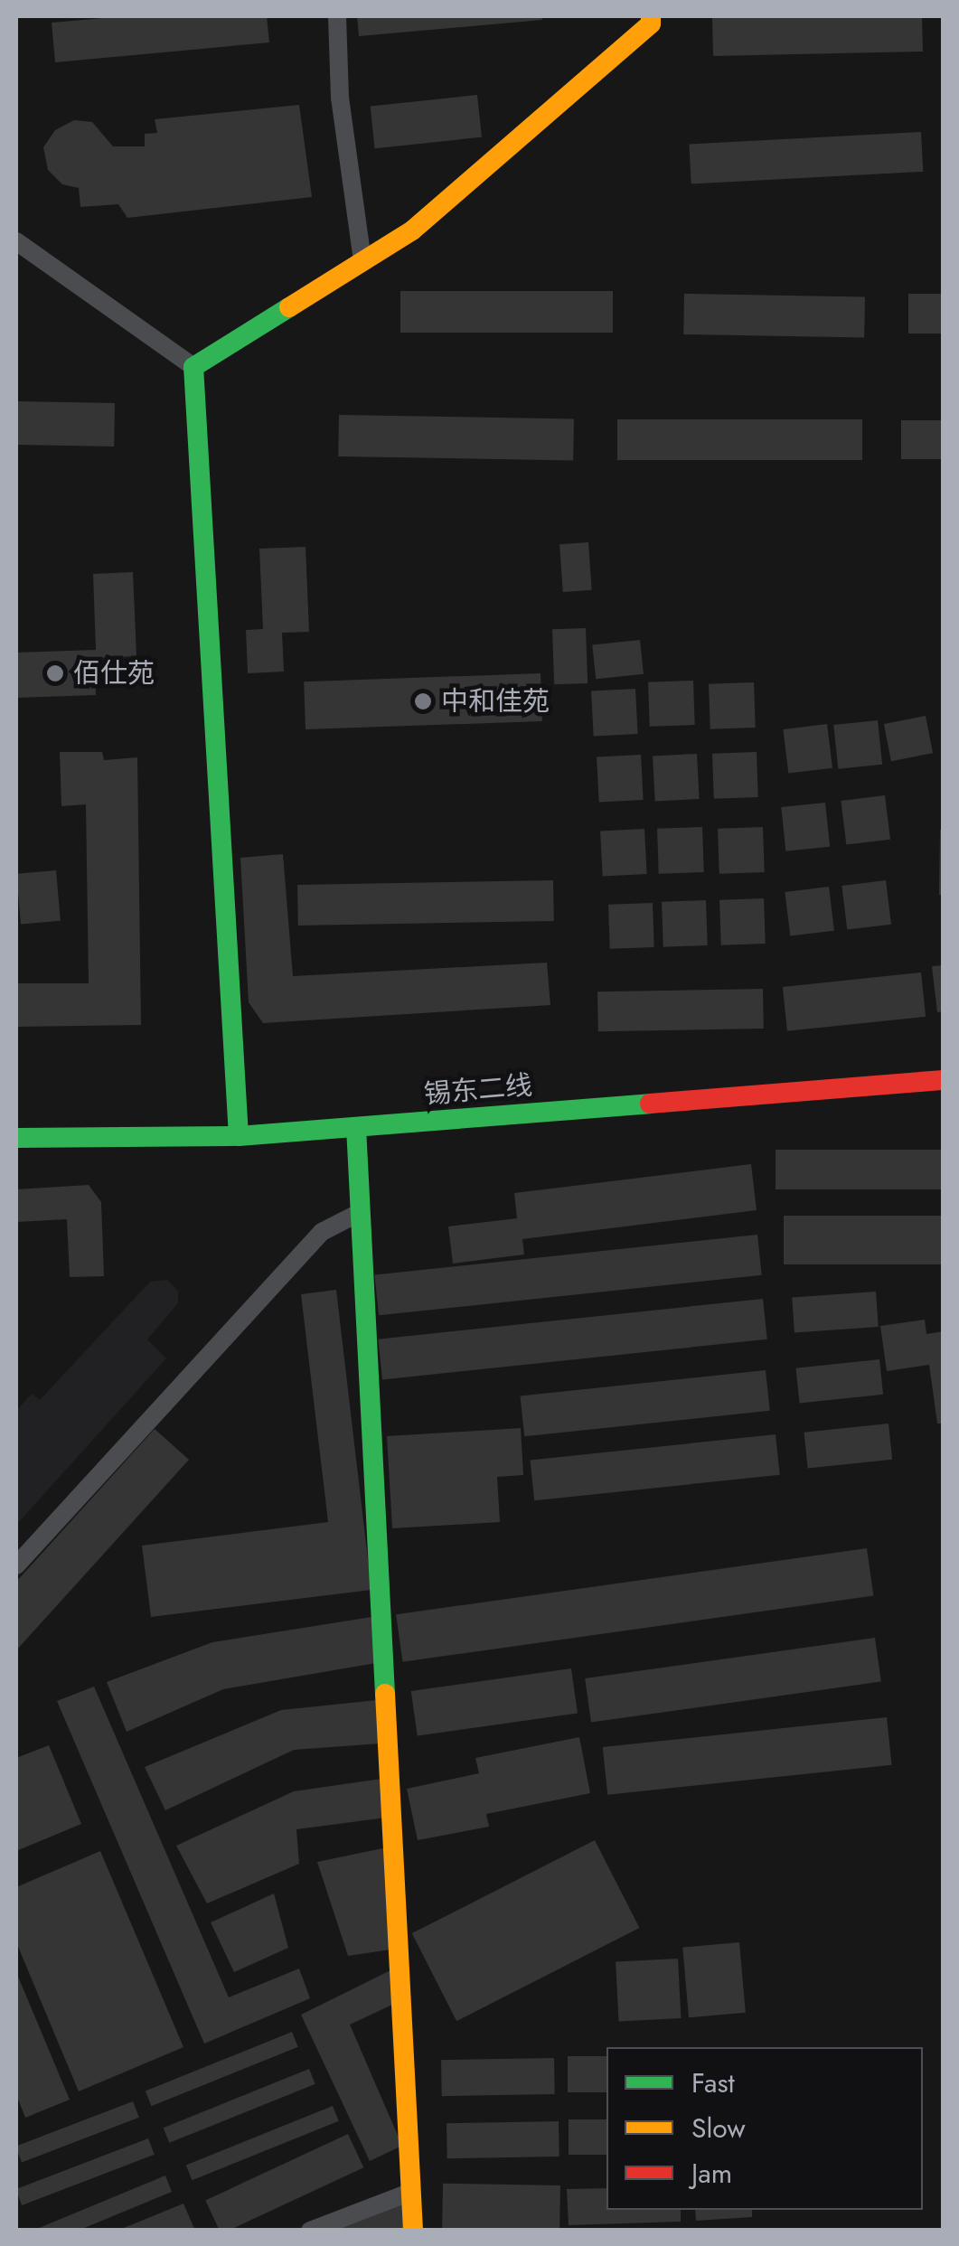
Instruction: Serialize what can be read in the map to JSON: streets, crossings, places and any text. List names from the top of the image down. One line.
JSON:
{"streets":{"street":["锡东二线"]},"places":["佰仕苑","中和佳苑"],"legend":["Fast","Slow","Jam"]}
